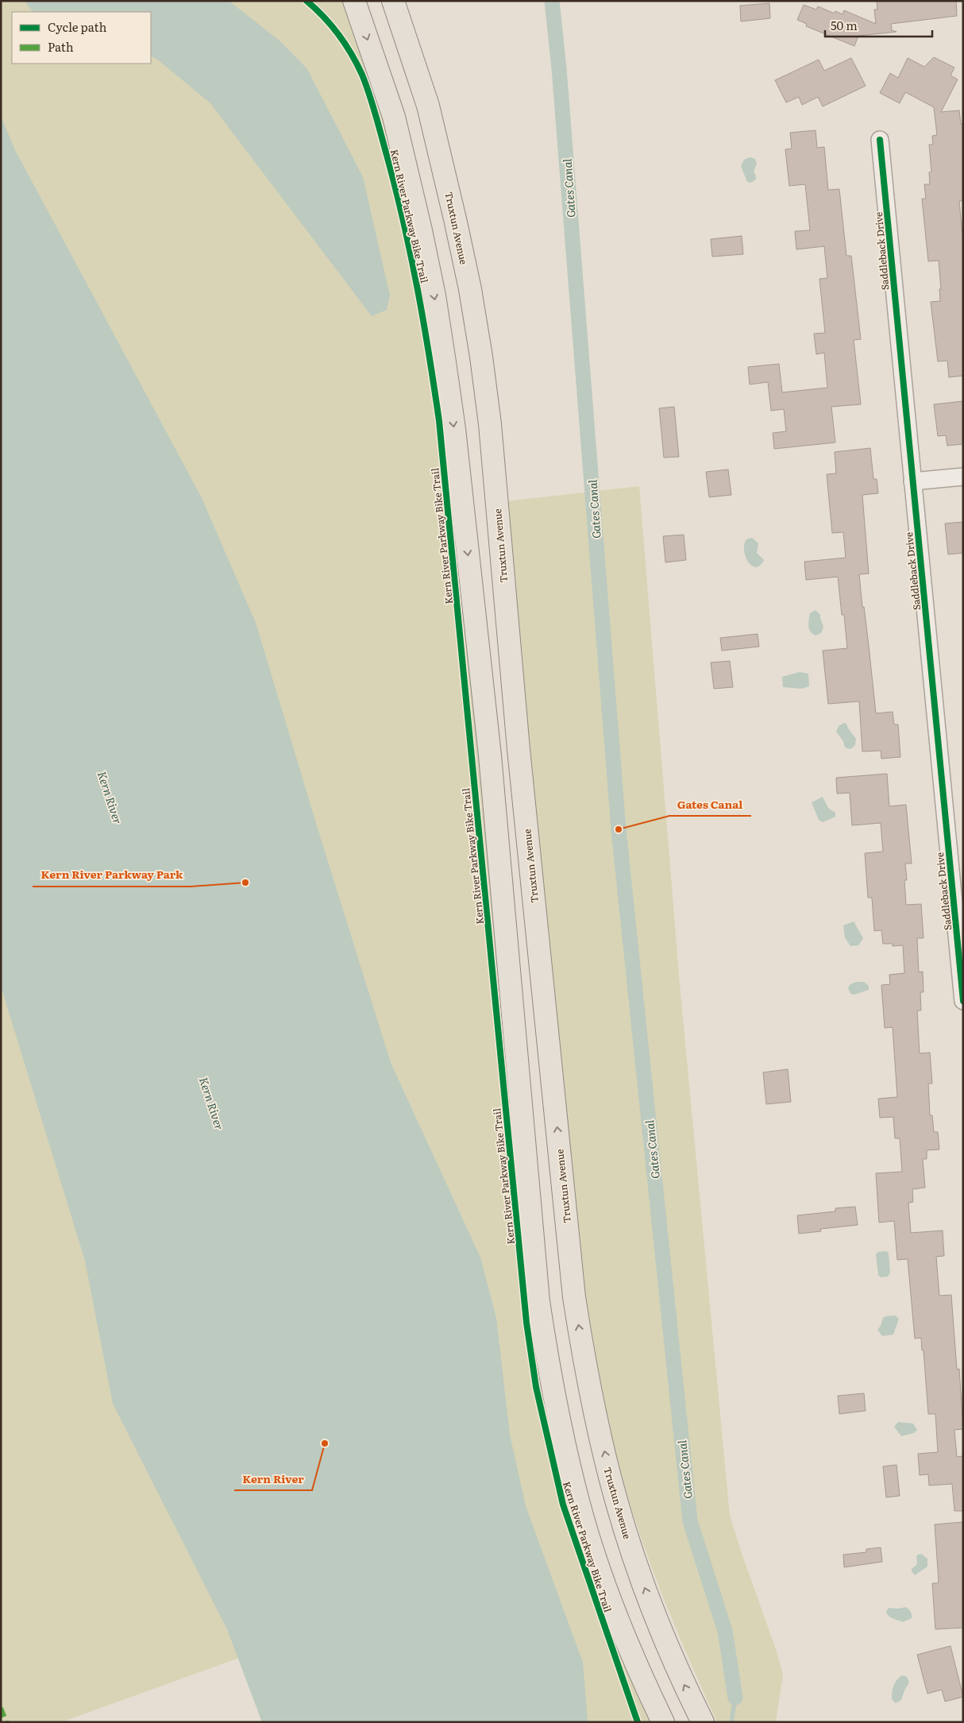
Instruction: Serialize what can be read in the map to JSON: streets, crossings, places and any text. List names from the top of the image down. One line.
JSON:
{"streets":{"main road":["Truxtun Avenue"],"street":["Saddleback Drive"],"cycle path":["Kern River Parkway Bike Trail"]},"water":["Gates Canal","Kern River"],"places":["Gates Canal","Kern River Parkway Park","Kern River"],"legend":["Cycle path","Path"],"scale_bar":"50 m"}
